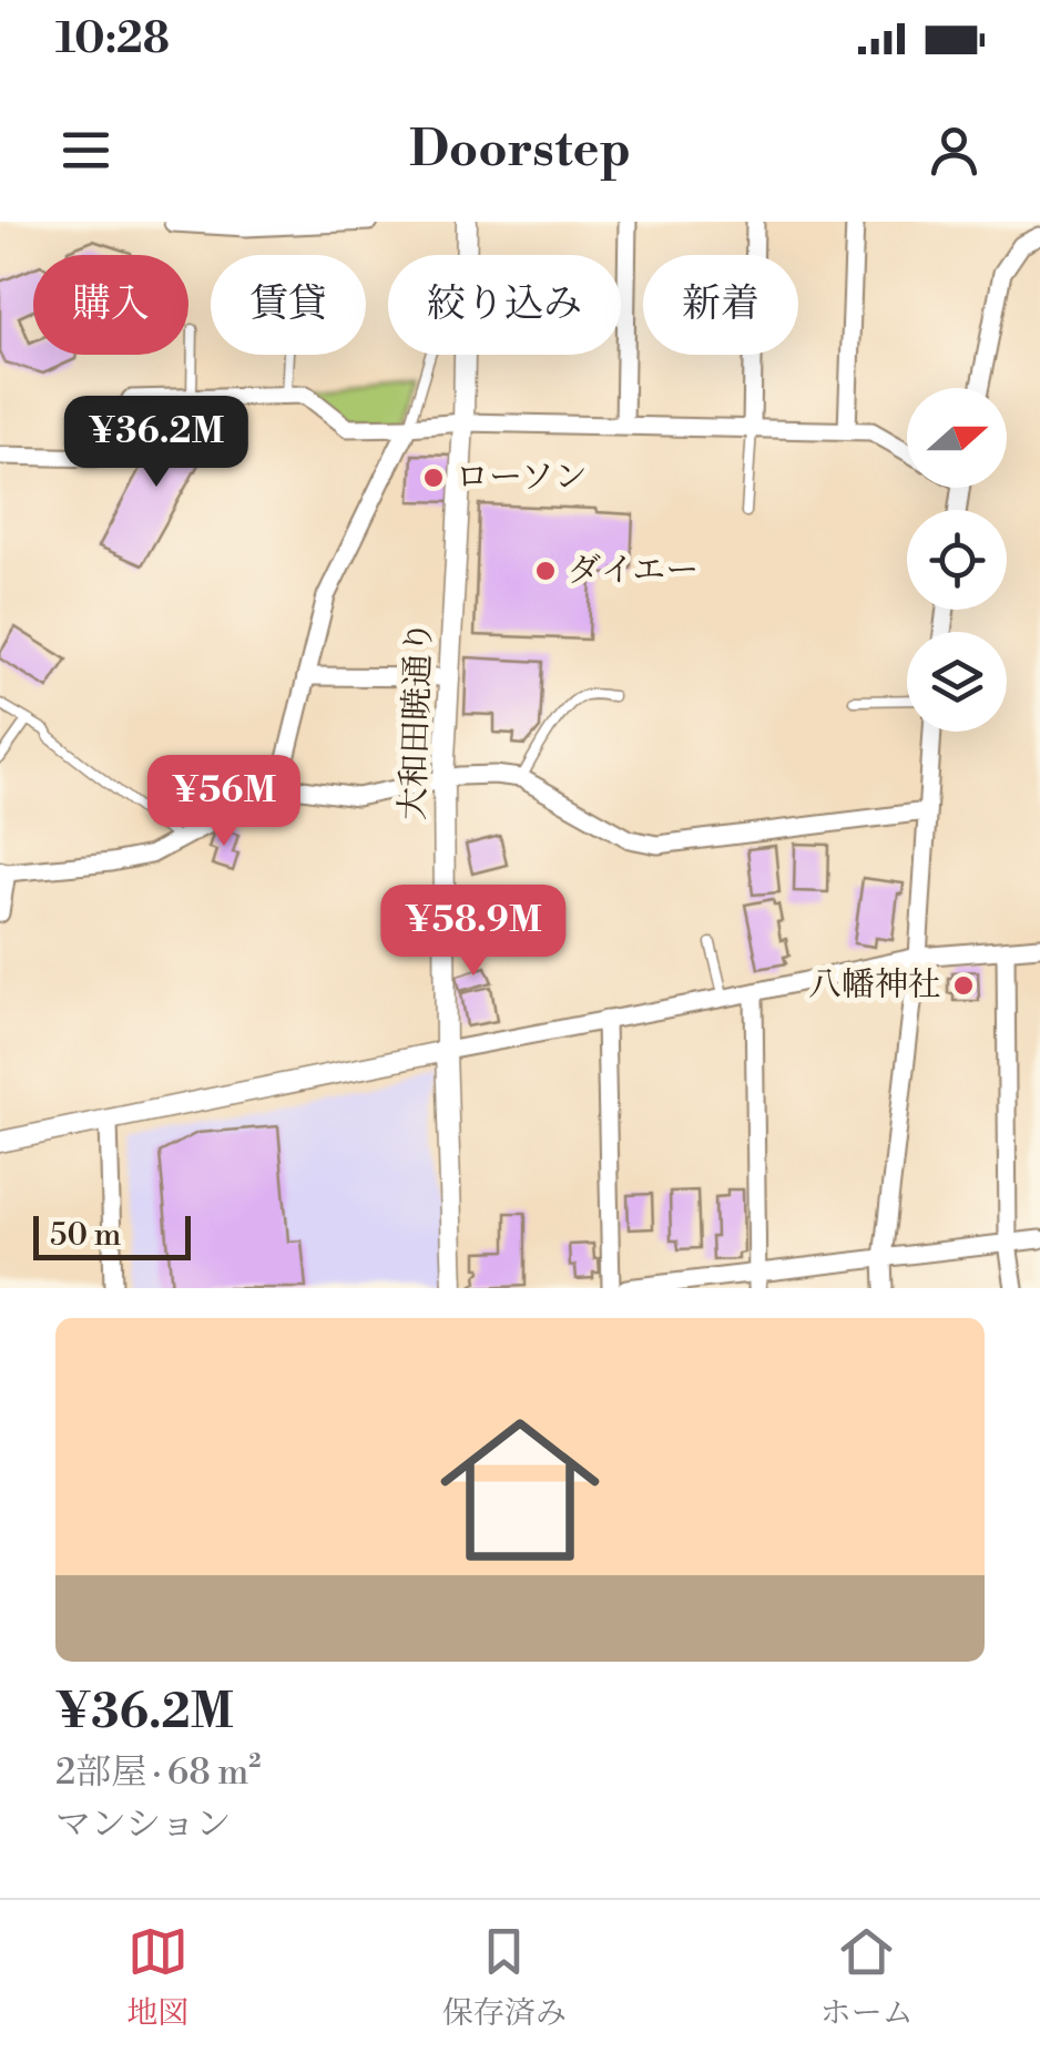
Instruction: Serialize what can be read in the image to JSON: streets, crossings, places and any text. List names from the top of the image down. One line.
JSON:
{"streets":{"street":["大和田暁通り"]},"places":["ローソン","ダイエー","八幡神社"],"scale_bar":"50 m","north":"right","page":{"status":"10:28","header":"Doorstep","chip":["購入","賃貸","絞り込み","新着"],"price":["¥36.2M","¥56M","¥58.9M"],"scale":"50 m","list":[{"name":"¥36.2M","note":"2部屋 · 68 m² · マンション"}],"tabs":["地図","保存済み","ホーム"]}}
